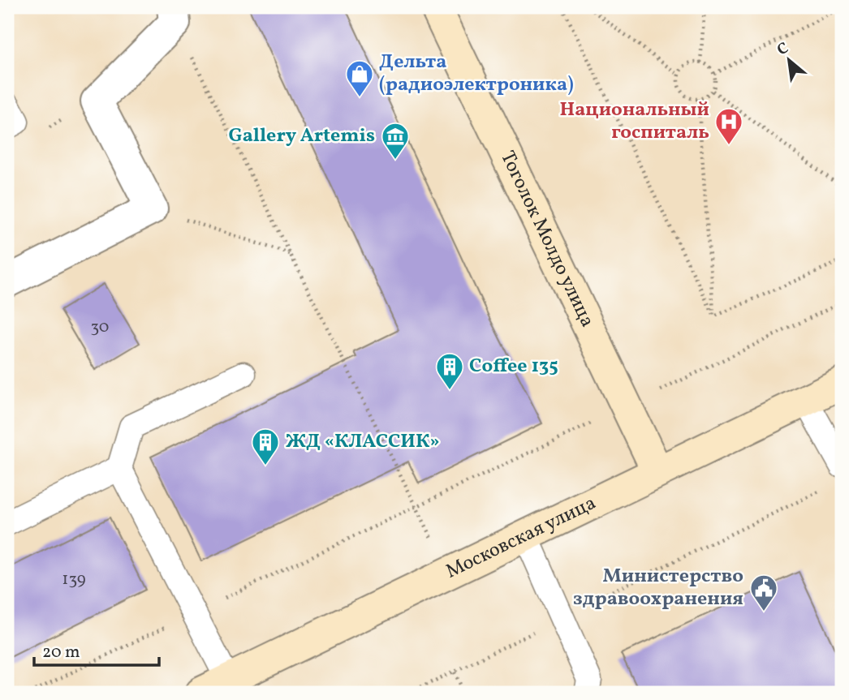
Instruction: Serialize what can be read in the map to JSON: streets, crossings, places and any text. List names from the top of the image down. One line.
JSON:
{"streets":{"main road":["Тоголок Молдо улица","Московская улица"]},"crossings":[["Тоголок Молдо улица","Московская улица"]],"places":{"shop":["Дельта (радиоэлектроника)"],"hospital":["Национальный госпиталь"],"museum":["Gallery Artemis"],"building":["Coffee 135","ЖД «КЛАССИК»"],"public building":["Министерство здравоохранения"]},"house_numbers":["30","139"],"scale_bar":"20 m","north":"top left"}
